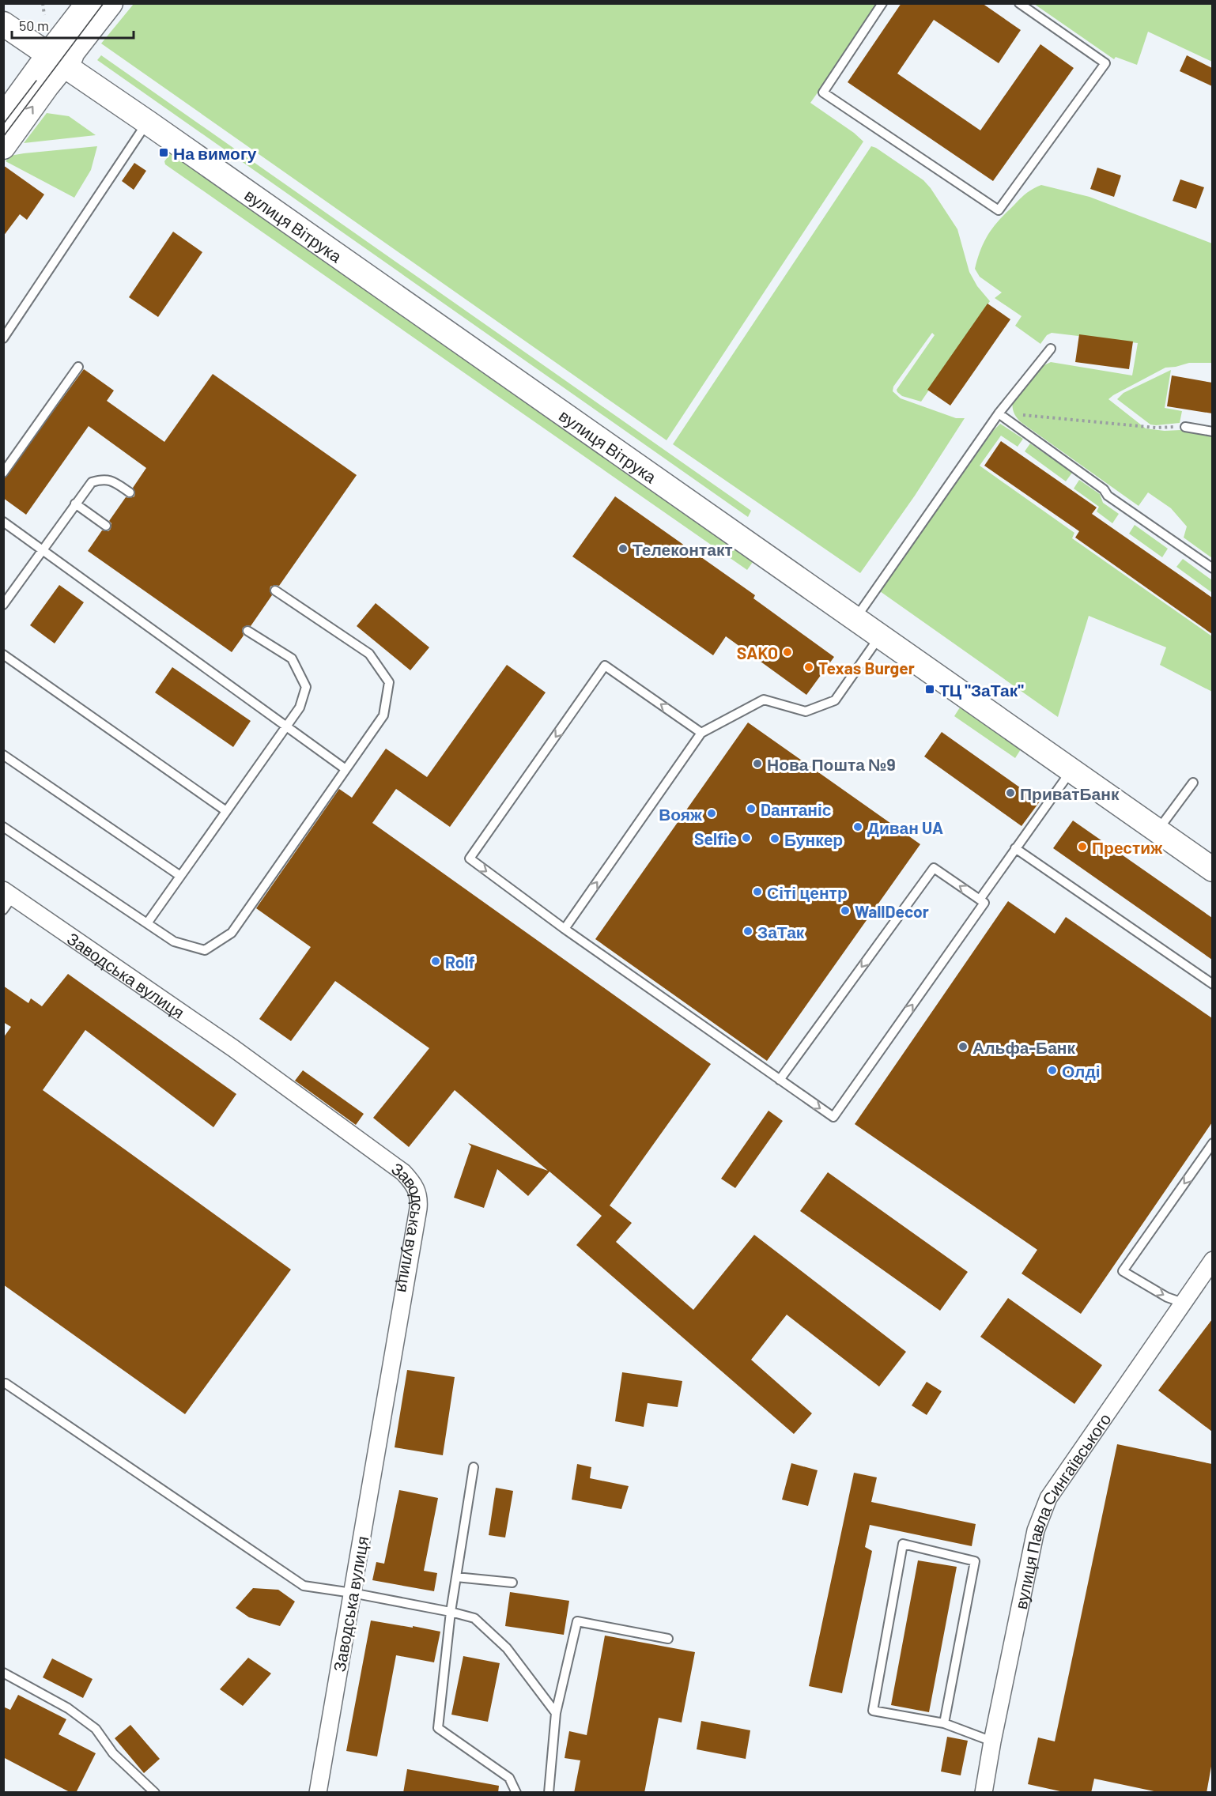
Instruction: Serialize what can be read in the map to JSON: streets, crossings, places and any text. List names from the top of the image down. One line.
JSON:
{"streets":{"main road":["вулиця Вітрука"],"street":["Заводська вулиця","вулиця Павла Сингаївського"]},"places":{"transit":["На вимогу","ТЦ \"ЗаТак\""],"other":["Телеконтакт","SAKO","Texas Burger","Нова Пошта №9","ПриватБанк","Dантаніс","Вояж","Диван UA","Selfie","Бункер","Престиж","Сіті центр","WallDecor","ЗаТак","Rolf","Альфа-Банк","Олді"]},"scale_bar":"50 m"}
